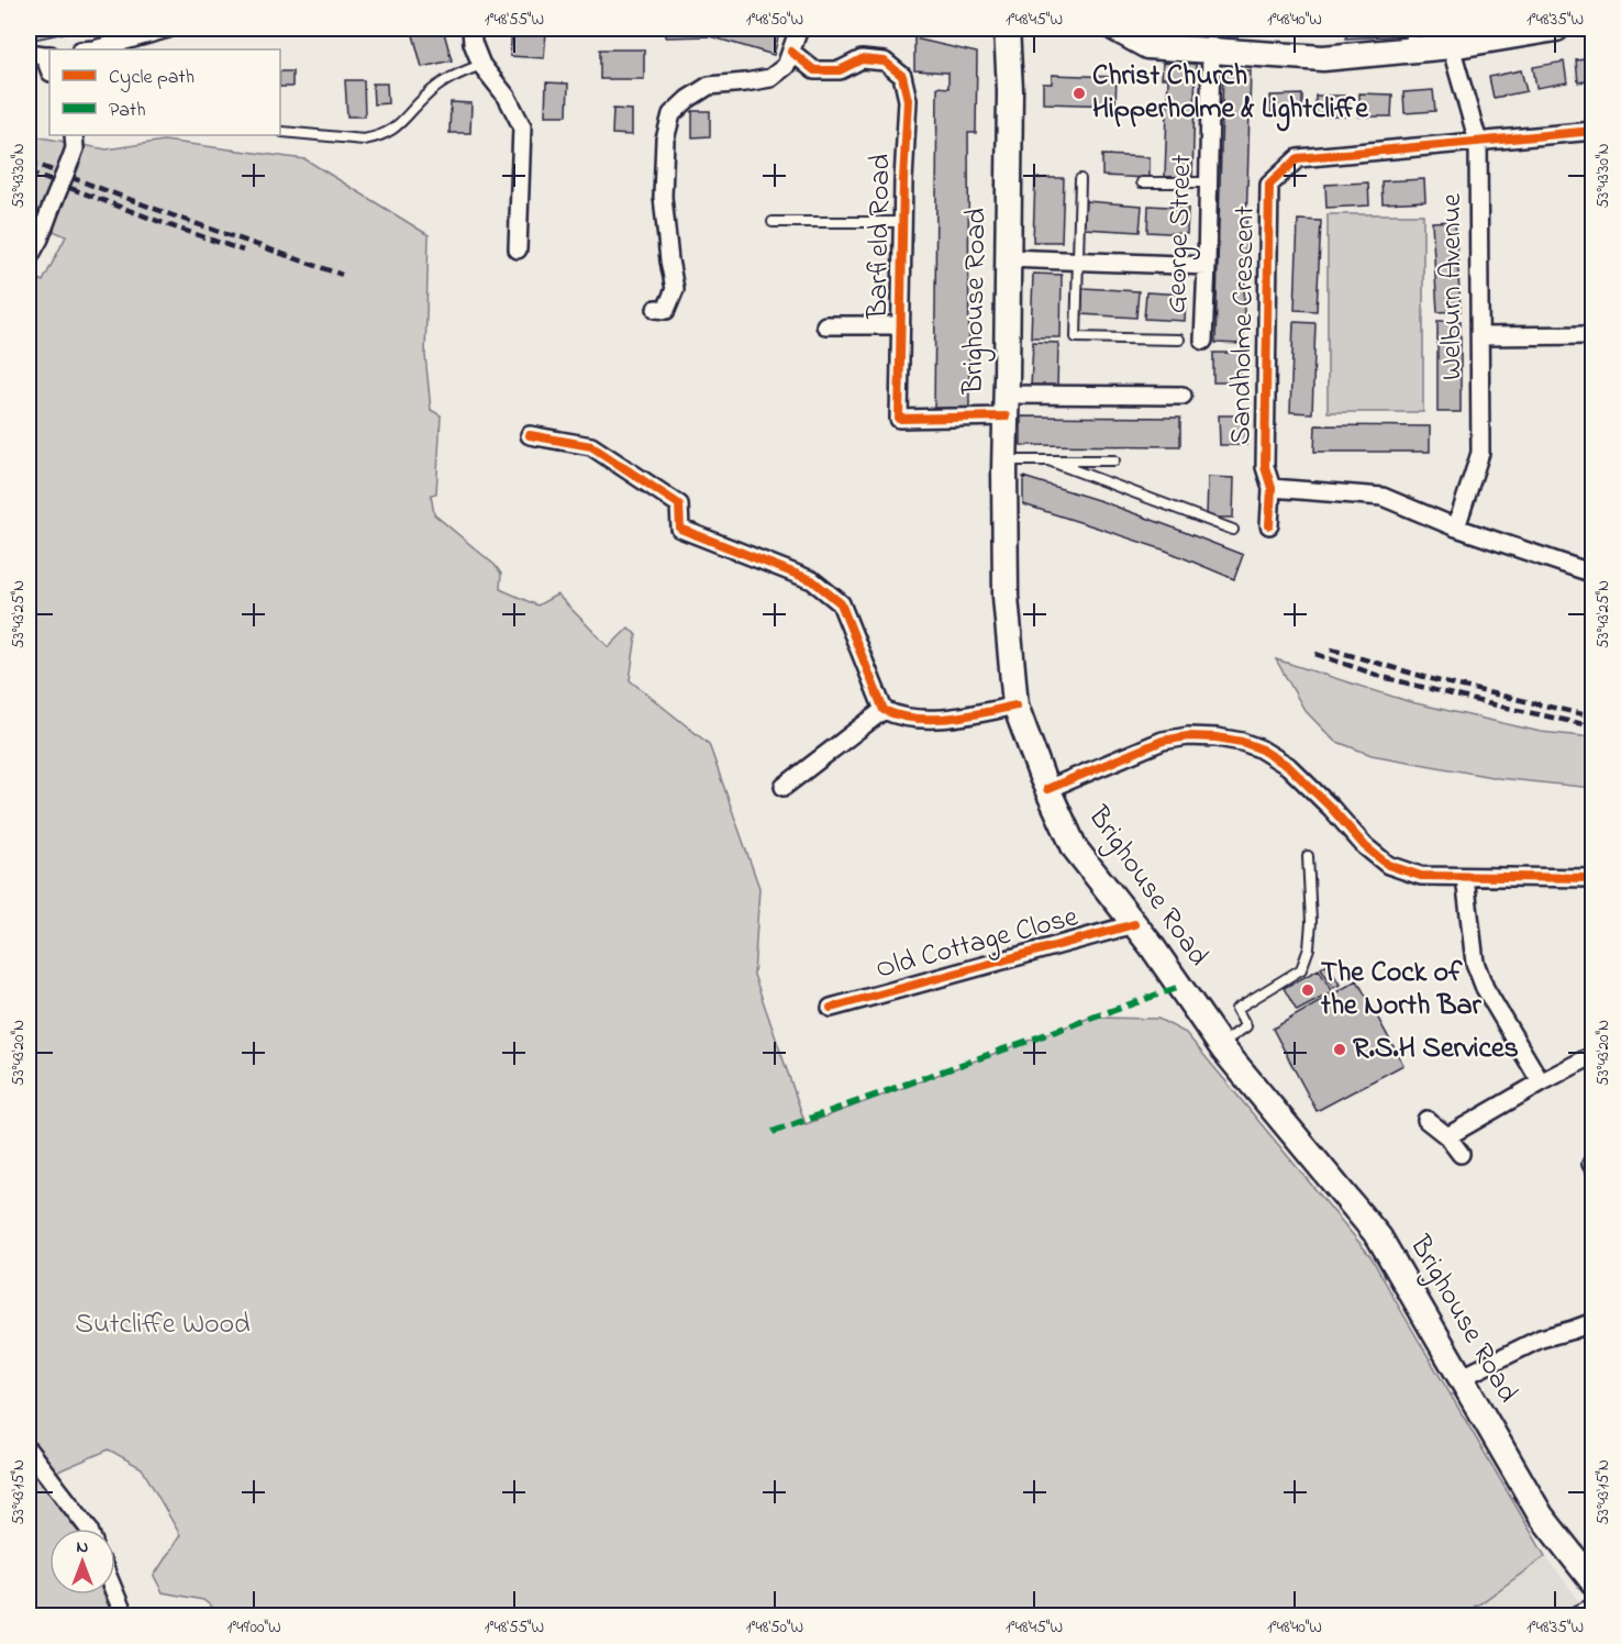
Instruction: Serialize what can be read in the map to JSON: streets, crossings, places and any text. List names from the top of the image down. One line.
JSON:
{"streets":{"main road":["Brighouse Road"],"street":["George Street","Barfield Road","Welburn Avenue","Sandholme Crescent","Old Cottage Close"]},"crossings":[["Barfield Road","Brighouse Road"],["Welburn Avenue","Sandholme Crescent"],["Brighouse Road","Old Cottage Close"]],"parks":["Sutcliffe Wood"],"places":["Christ Church Hipperholme & Lightcliffe","The Cock of the North Bar","R.S.H Services"],"legend":["Cycle path","Path"],"north":"top","coordinates":["1°48'55\"W","1°48'50\"W","1°48'45\"W","1°48'40\"W","1°48'35\"W","53°43'30\"N","53°43'25\"N","53°43'20\"N","53°43'15\"N","1°49'00\"W"]}
